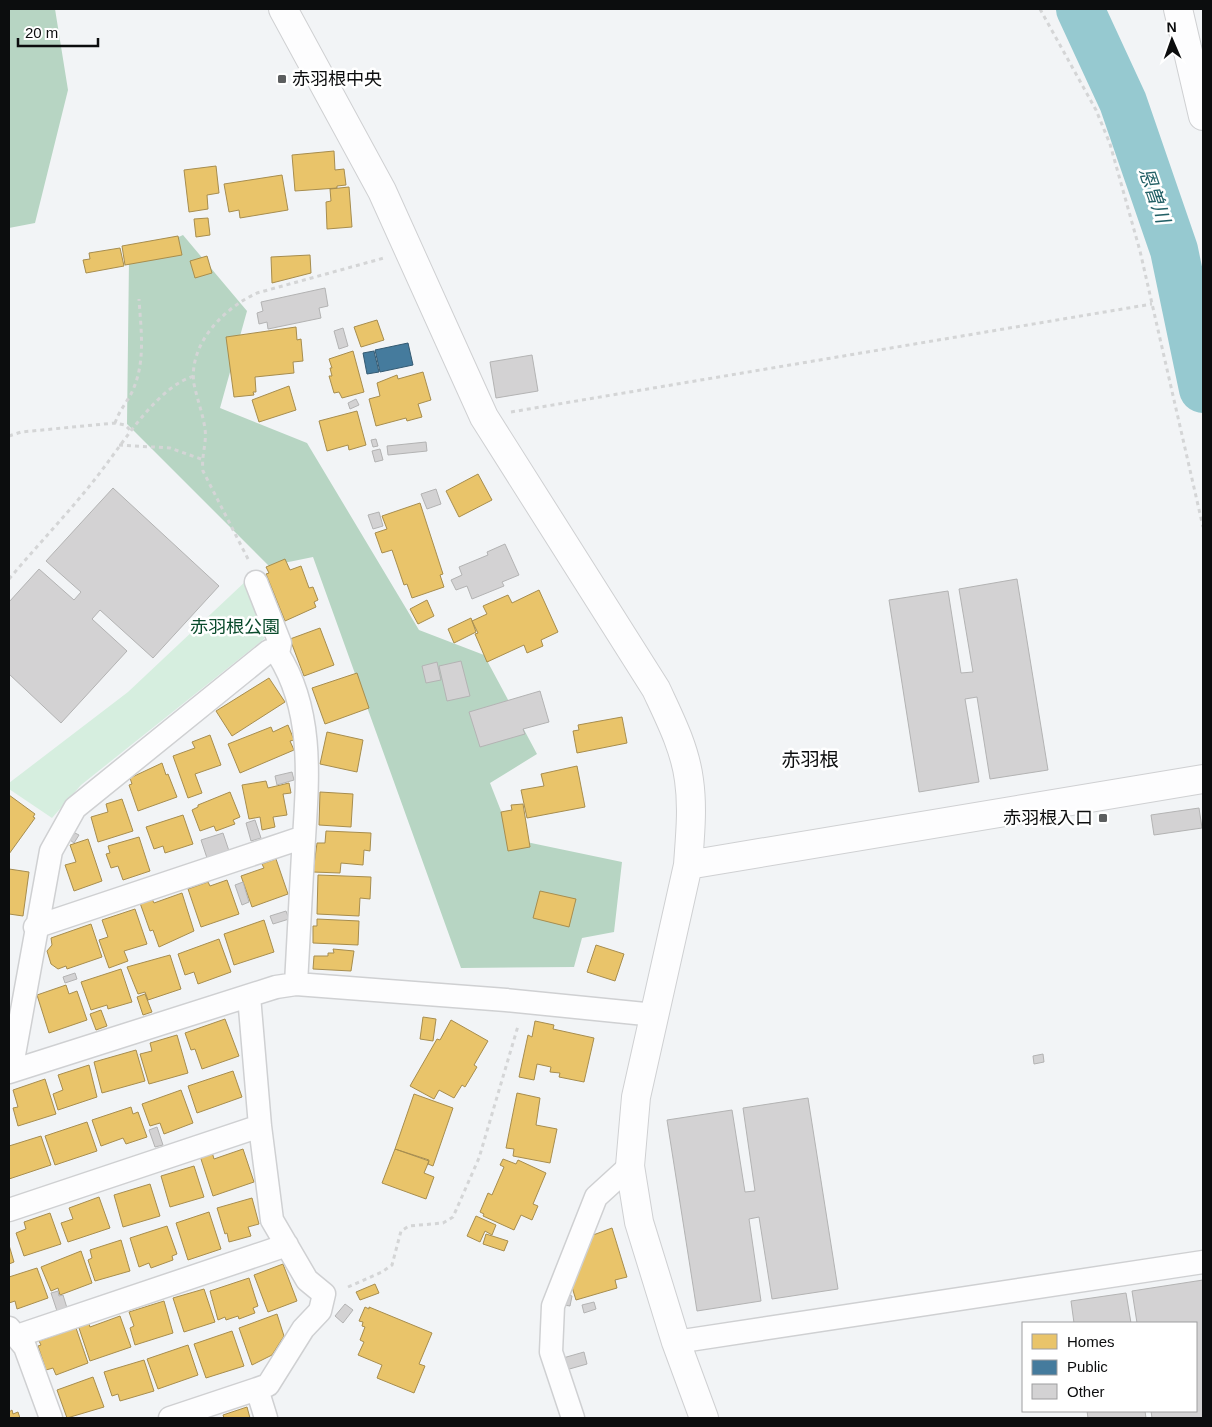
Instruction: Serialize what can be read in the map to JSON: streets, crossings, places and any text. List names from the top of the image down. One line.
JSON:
{"districts":["赤羽根"],"water":["恩曽川"],"parks":["赤羽根公園"],"places":{"transit":["赤羽根中央","赤羽根入口"]},"legend":["Homes","Public","Other"],"scale_bar":"20 m","north":"top"}
